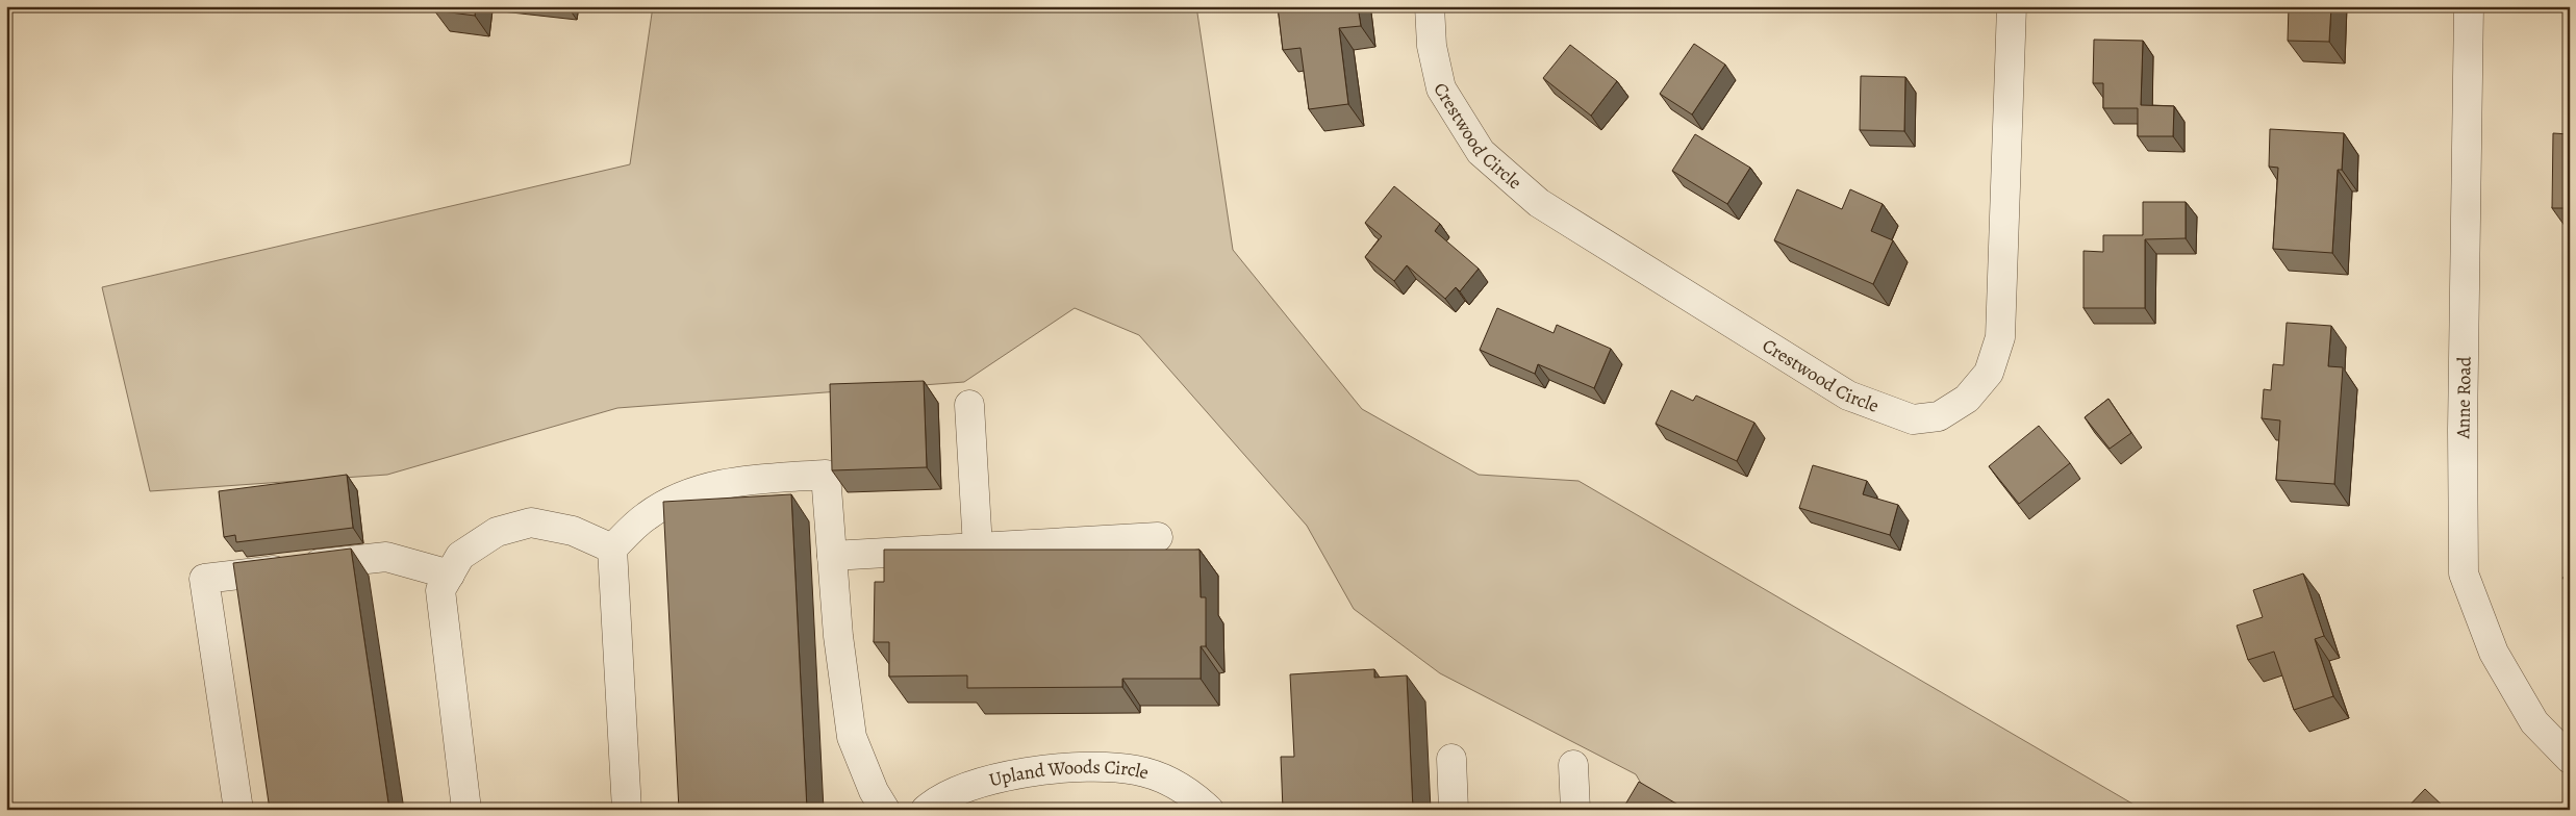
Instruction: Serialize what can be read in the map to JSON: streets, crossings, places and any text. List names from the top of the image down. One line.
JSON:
{"streets":{"street":["Crestwood Circle","Anne Road","Upland Woods Circle"]}}
